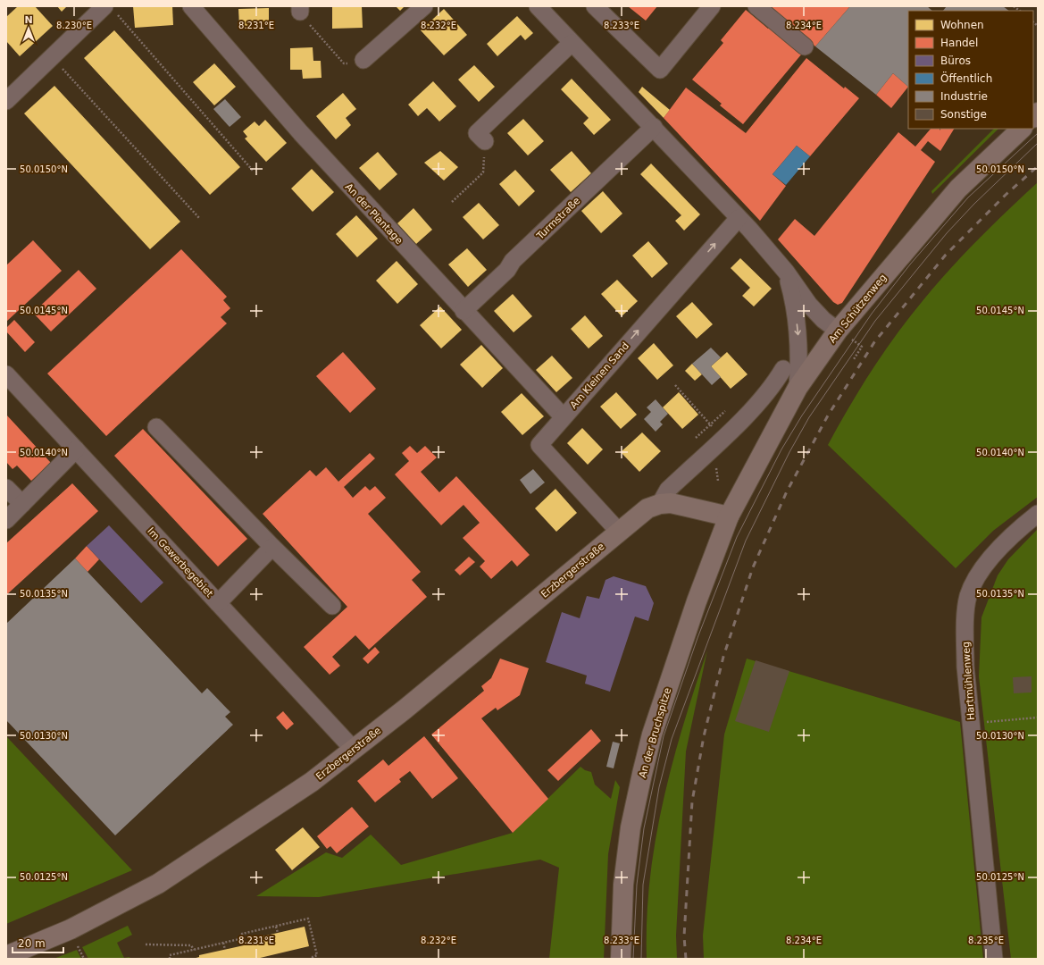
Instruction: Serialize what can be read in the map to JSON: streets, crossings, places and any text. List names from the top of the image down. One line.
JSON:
{"streets":{"main road":["Am Schützenweg","Erzbergerstraße","An der Bruchspitze"],"street":["An der Plantage","Turmstraße","Am Kleinen Sand","Im Gewerbegebiet","Hartmühlenweg"]},"crossings":[["An der Plantage","Turmstraße"],["An der Plantage","Am Kleinen Sand"],["Am Schützenweg","Erzbergerstraße"],["Am Schützenweg","An der Bruchspitze"],["Am Kleinen Sand","Erzbergerstraße"],["Im Gewerbegebiet","Erzbergerstraße"],["Erzbergerstraße","An der Bruchspitze"]],"legend":["Wohnen","Handel","Büros","Öffentlich","Industrie","Sonstige"],"scale_bar":"20 m","north":"top","coordinates":["8.230°E","8.231°E","8.232°E","8.233°E","8.234°E","50.0150°N","50.0145°N","50.0140°N","50.0135°N","50.0130°N","50.0125°N","8.235°E"]}
